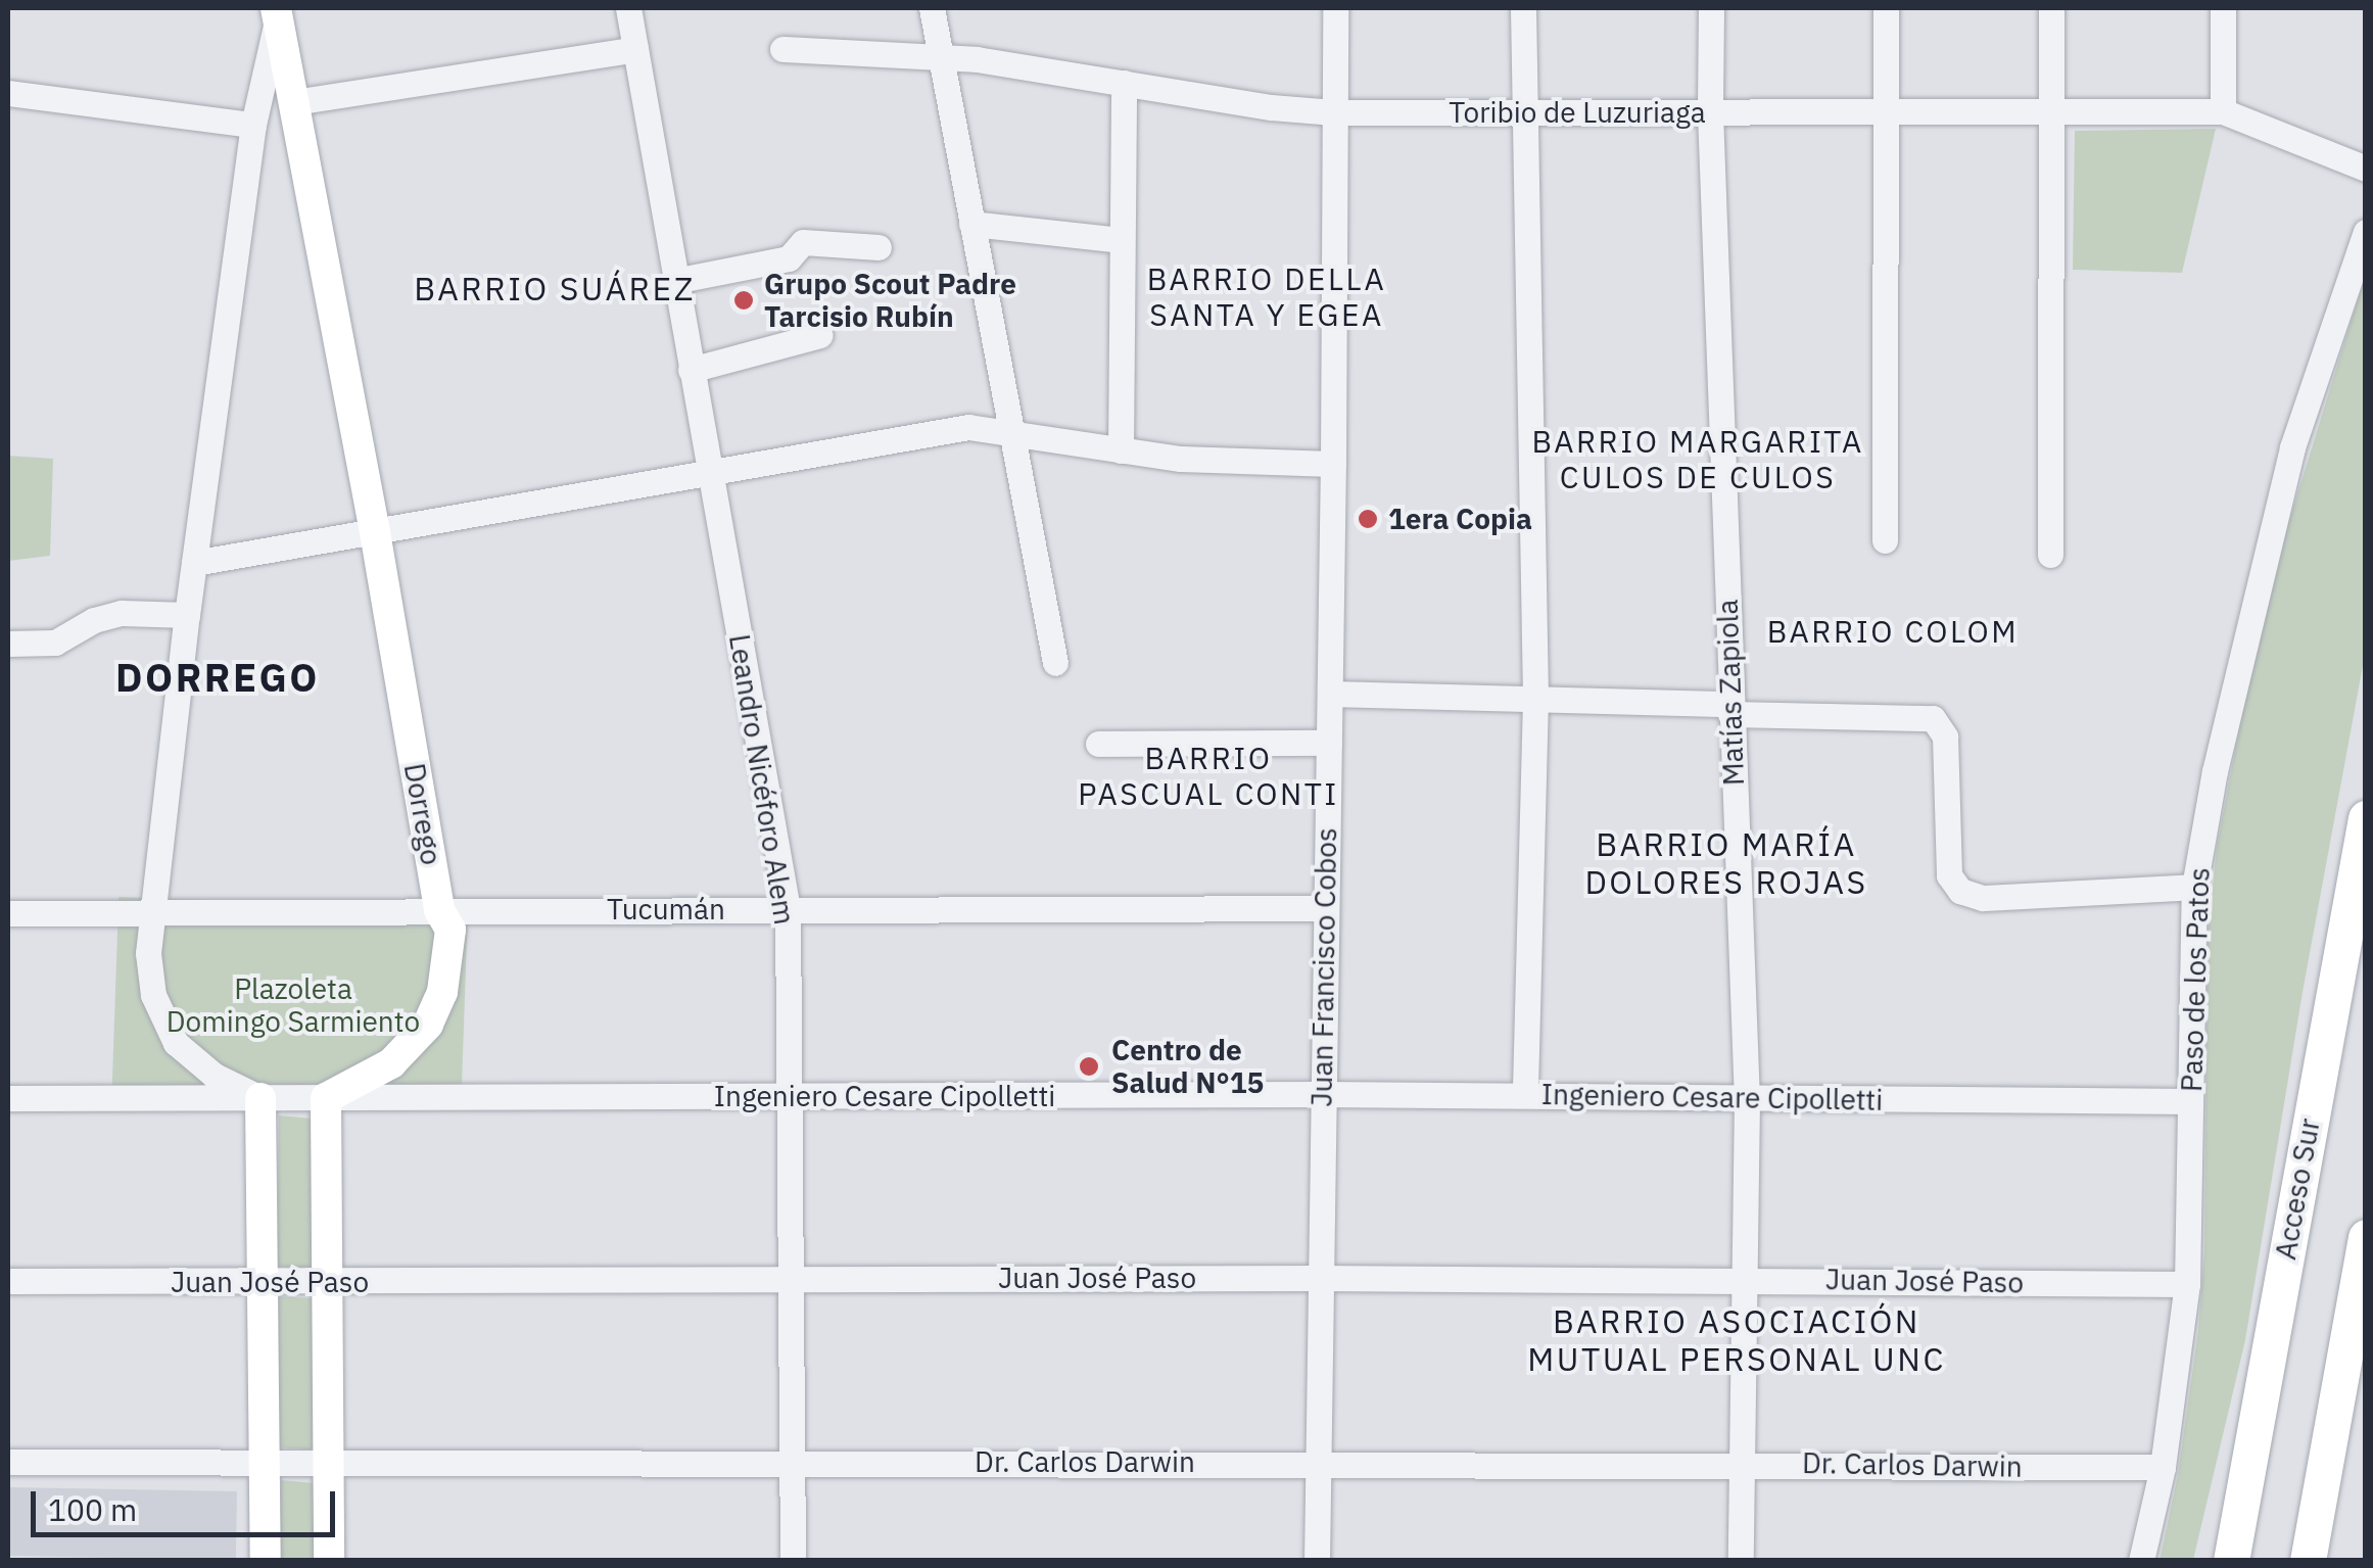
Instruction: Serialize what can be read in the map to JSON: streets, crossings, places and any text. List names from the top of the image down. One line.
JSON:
{"streets":{"highway":["Acceso Sur"],"main road":["Dorrego"],"street":["Toribio de Luzuriaga","Matías Zapiola","Leandro Nicéforo Alem","Tucumán","Juan Francisco Cobos","Paso de los Patos","Ingeniero Cesare Cipolletti","Juan José Paso","Dr. Carlos Darwin"]},"crossings":[["Toribio de Luzuriaga","Matías Zapiola"],["Toribio de Luzuriaga","Juan Francisco Cobos"],["Matías Zapiola","Ingeniero Cesare Cipolletti"],["Matías Zapiola","Juan José Paso"],["Matías Zapiola","Dr. Carlos Darwin"],["Leandro Nicéforo Alem","Tucumán"],["Leandro Nicéforo Alem","Ingeniero Cesare Cipolletti"],["Leandro Nicéforo Alem","Juan José Paso"],["Leandro Nicéforo Alem","Dr. Carlos Darwin"],["Dorrego","Tucumán"],["Dorrego","Ingeniero Cesare Cipolletti"],["Tucumán","Juan Francisco Cobos"],["Juan Francisco Cobos","Ingeniero Cesare Cipolletti"],["Juan Francisco Cobos","Juan José Paso"],["Juan Francisco Cobos","Dr. Carlos Darwin"],["Paso de los Patos","Ingeniero Cesare Cipolletti"],["Paso de los Patos","Juan José Paso"],["Paso de los Patos","Dr. Carlos Darwin"]],"districts":["BARRIO DELLA SANTA Y EGEA","BARRIO SUÁREZ","BARRIO MARGARITA CULOS DE CULOS","BARRIO COLOM","DORREGO","BARRIO PASCUAL CONTI","BARRIO MARÍA DOLORES ROJAS","BARRIO ASOCIACIÓN MUTUAL PERSONAL UNC"],"parks":["Plazoleta Domingo Sarmiento"],"places":["Grupo Scout Padre Tarcisio Rubín","1era Copia","Centro de Salud N°15"],"scale_bar":"100 m"}
